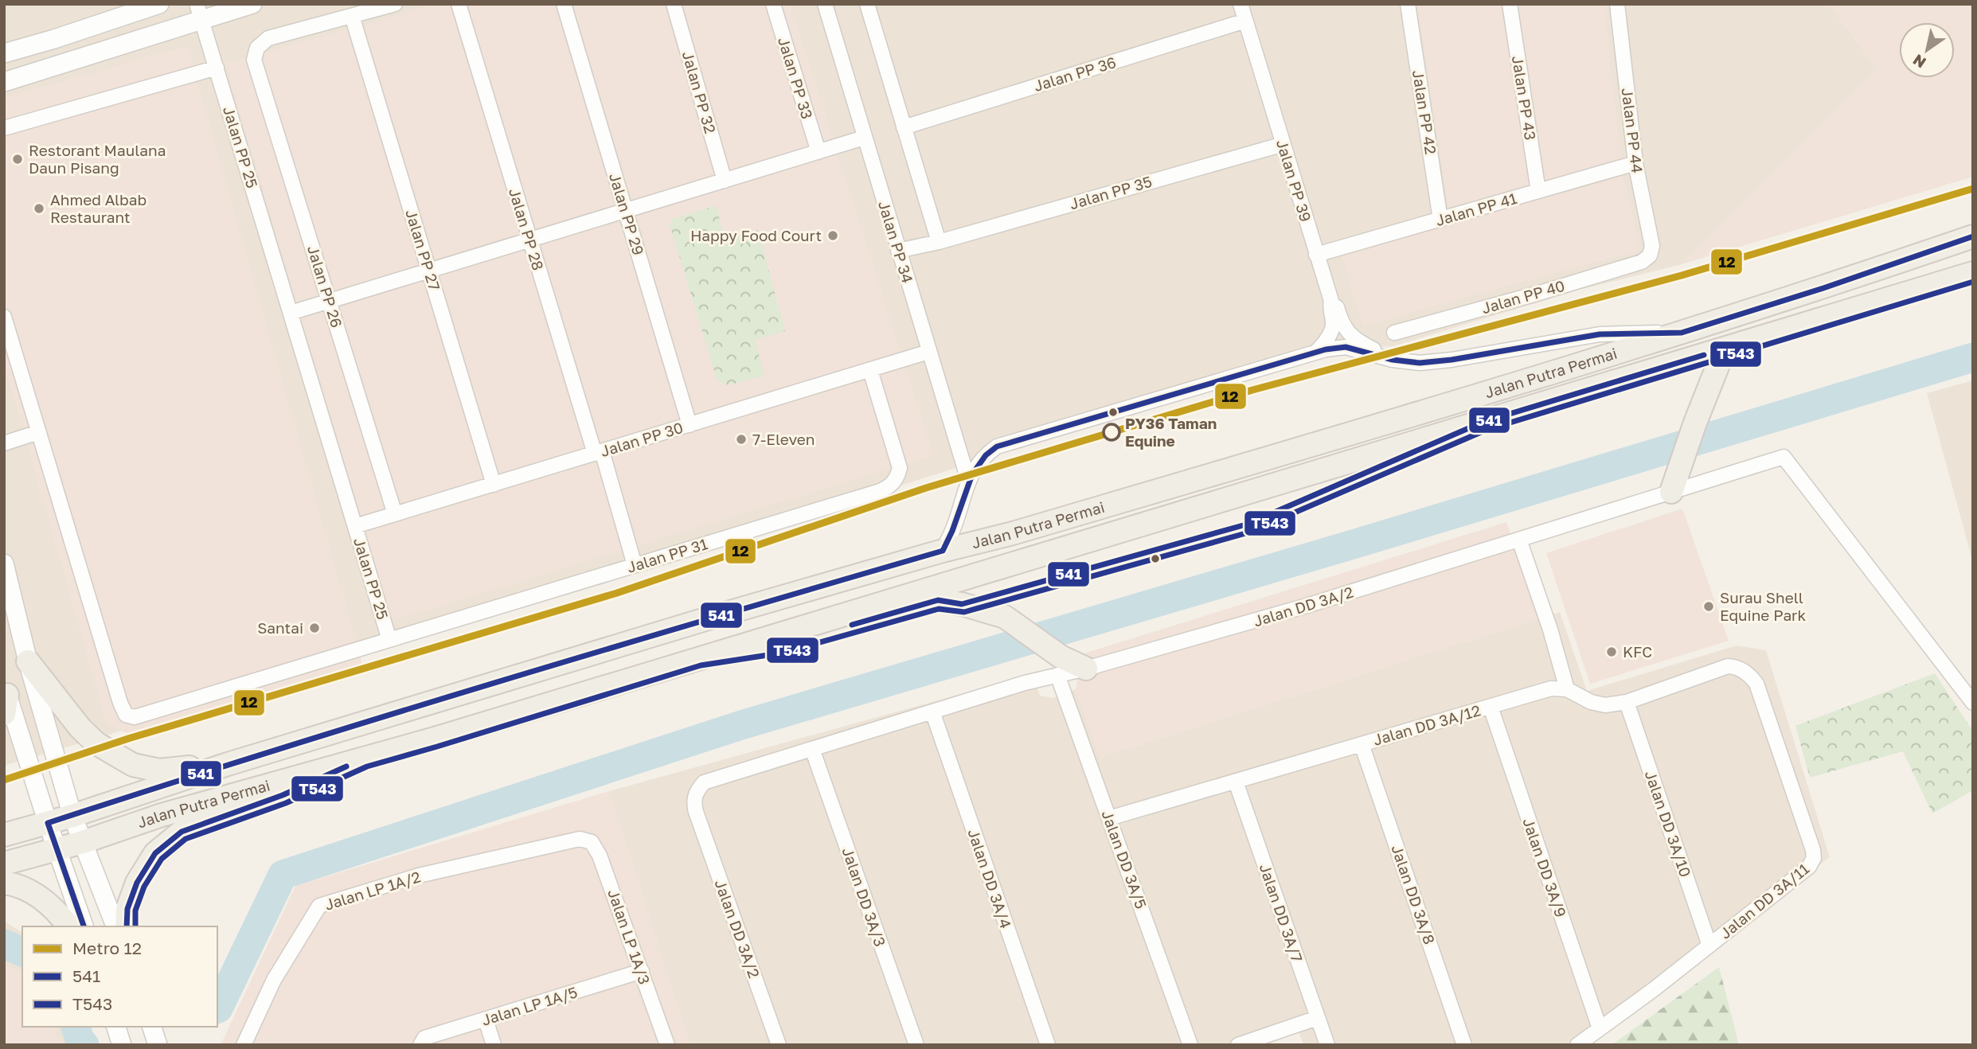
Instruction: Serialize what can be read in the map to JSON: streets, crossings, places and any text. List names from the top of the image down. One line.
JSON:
{"streets":{"main road":["Jalan Putra Permai"],"street":["Jalan PP 36","Jalan PP 33","Jalan PP 32","Jalan PP 43","Jalan PP 42","Jalan PP 44","Jalan PP 25","Jalan PP 39","Jalan PP 35","Jalan PP 41","Jalan PP 29","Jalan PP 28","Jalan PP 34","Jalan PP 27","Jalan PP 26","Jalan PP 40","Jalan PP 30","Jalan PP 31","Jalan DD 3A/2","Jalan DD 3A/12","Jalan DD 3A/10","Jalan DD 3A/5","Jalan DD 3A/9","Jalan DD 3A/4","Jalan LP 1A/2","Jalan DD 3A/8","Jalan DD 3A/3","Jalan DD 3A/11","Jalan DD 3A/7","Jalan LP 1A/3","Jalan LP 1A/5"]},"crossings":[["Jalan PP 36","Jalan PP 39"],["Jalan PP 43","Jalan PP 41"],["Jalan PP 42","Jalan PP 41"],["Jalan PP 44","Jalan PP 41"],["Jalan PP 44","Jalan PP 40"],["Jalan PP 25","Jalan PP 30"],["Jalan PP 25","Jalan PP 31"],["Jalan PP 39","Jalan PP 35"],["Jalan PP 39","Jalan PP 41"],["Jalan PP 35","Jalan PP 34"],["Jalan PP 29","Jalan PP 30"],["Jalan PP 28","Jalan PP 30"],["Jalan PP 28","Jalan PP 31"],["Jalan PP 34","Jalan PP 30"],["Jalan PP 27","Jalan PP 26"],["Jalan PP 27","Jalan PP 30"],["Jalan PP 26","Jalan PP 30"],["Jalan PP 30","Jalan PP 31"],["Jalan DD 3A/2","Jalan DD 3A/3"],["Jalan DD 3A/12","Jalan DD 3A/5"],["Jalan DD 3A/12","Jalan DD 3A/9"],["Jalan DD 3A/12","Jalan DD 3A/8"],["Jalan DD 3A/12","Jalan DD 3A/7"],["Jalan DD 3A/10","Jalan DD 3A/11"],["Jalan DD 3A/9","Jalan DD 3A/11"],["Jalan LP 1A/2","Jalan LP 1A/3"],["Jalan LP 1A/3","Jalan LP 1A/5"]],"places":["Restorant Maulana Daun Pisang","Ahmed Albab Restaurant","Happy Food Court","PY36 Taman Equine","7-Eleven","Surau Shell Equine Park","Santai","KFC"],"lines":["metro line 12","transit line 541","transit line T543"],"legend":["Metro 12","541","T543"],"north":"bottom left"}
